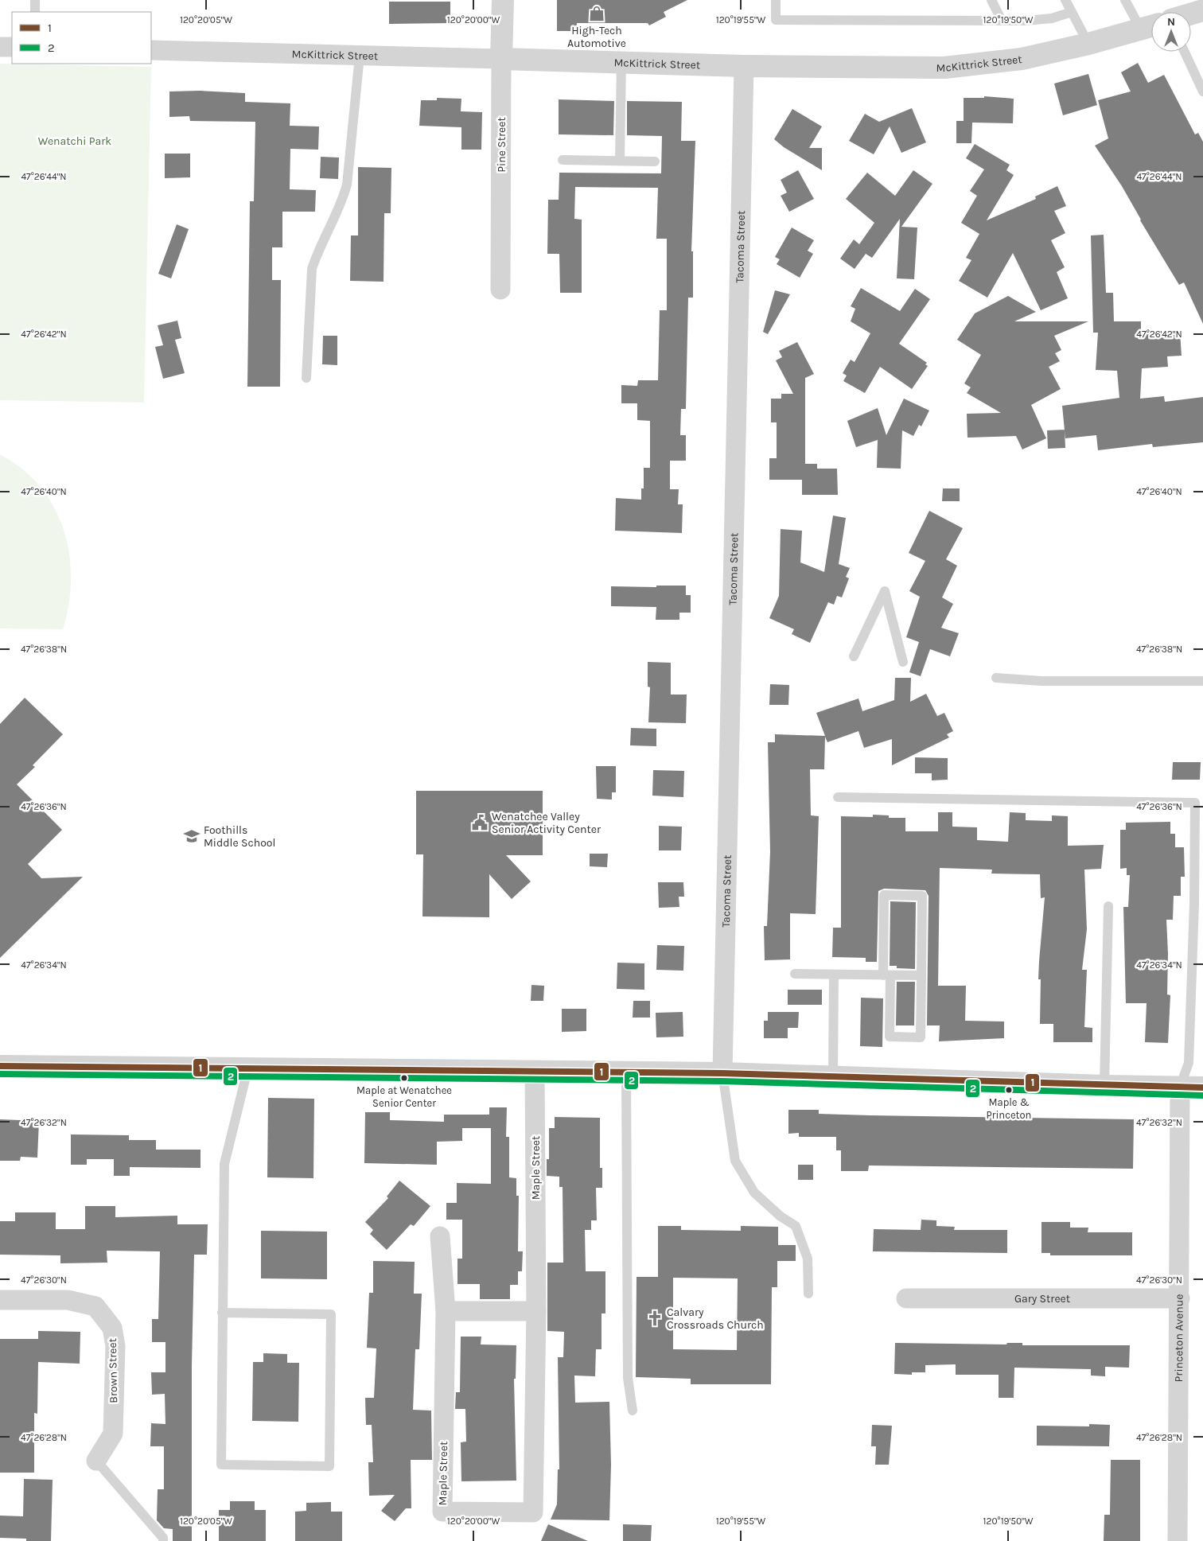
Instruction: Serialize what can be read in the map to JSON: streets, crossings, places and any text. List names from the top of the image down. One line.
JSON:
{"streets":{"street":["McKittrick Street","Pine Street","Tacoma Street","Maple Street","Gary Street","Princeton Avenue","Brown Street"]},"crossings":[["McKittrick Street","Pine Street"],["McKittrick Street","Tacoma Street"],["Gary Street","Princeton Avenue"]],"parks":["Wenatchi Park"],"places":{"shop":["High-Tech Automotive"],"public building":["Wenatchee Valley Senior Activity Center"],"school or university":["Foothills Middle School"],"other":["Maple at Wenatchee Senior Center","Maple & Princeton"],"church":["Calvary Crossroads Church"]},"lines":["transit line 1","transit line 2"],"legend":["1","2"],"north":"top","coordinates":["120°20'05\"W","120°20'00\"W","120°19'55\"W","120°19'50\"W","47°26'44\"N","47°26'42\"N","47°26'40\"N","47°26'38\"N","47°26'36\"N","47°26'34\"N","47°26'32\"N","47°26'30\"N","47°26'28\"N"]}
